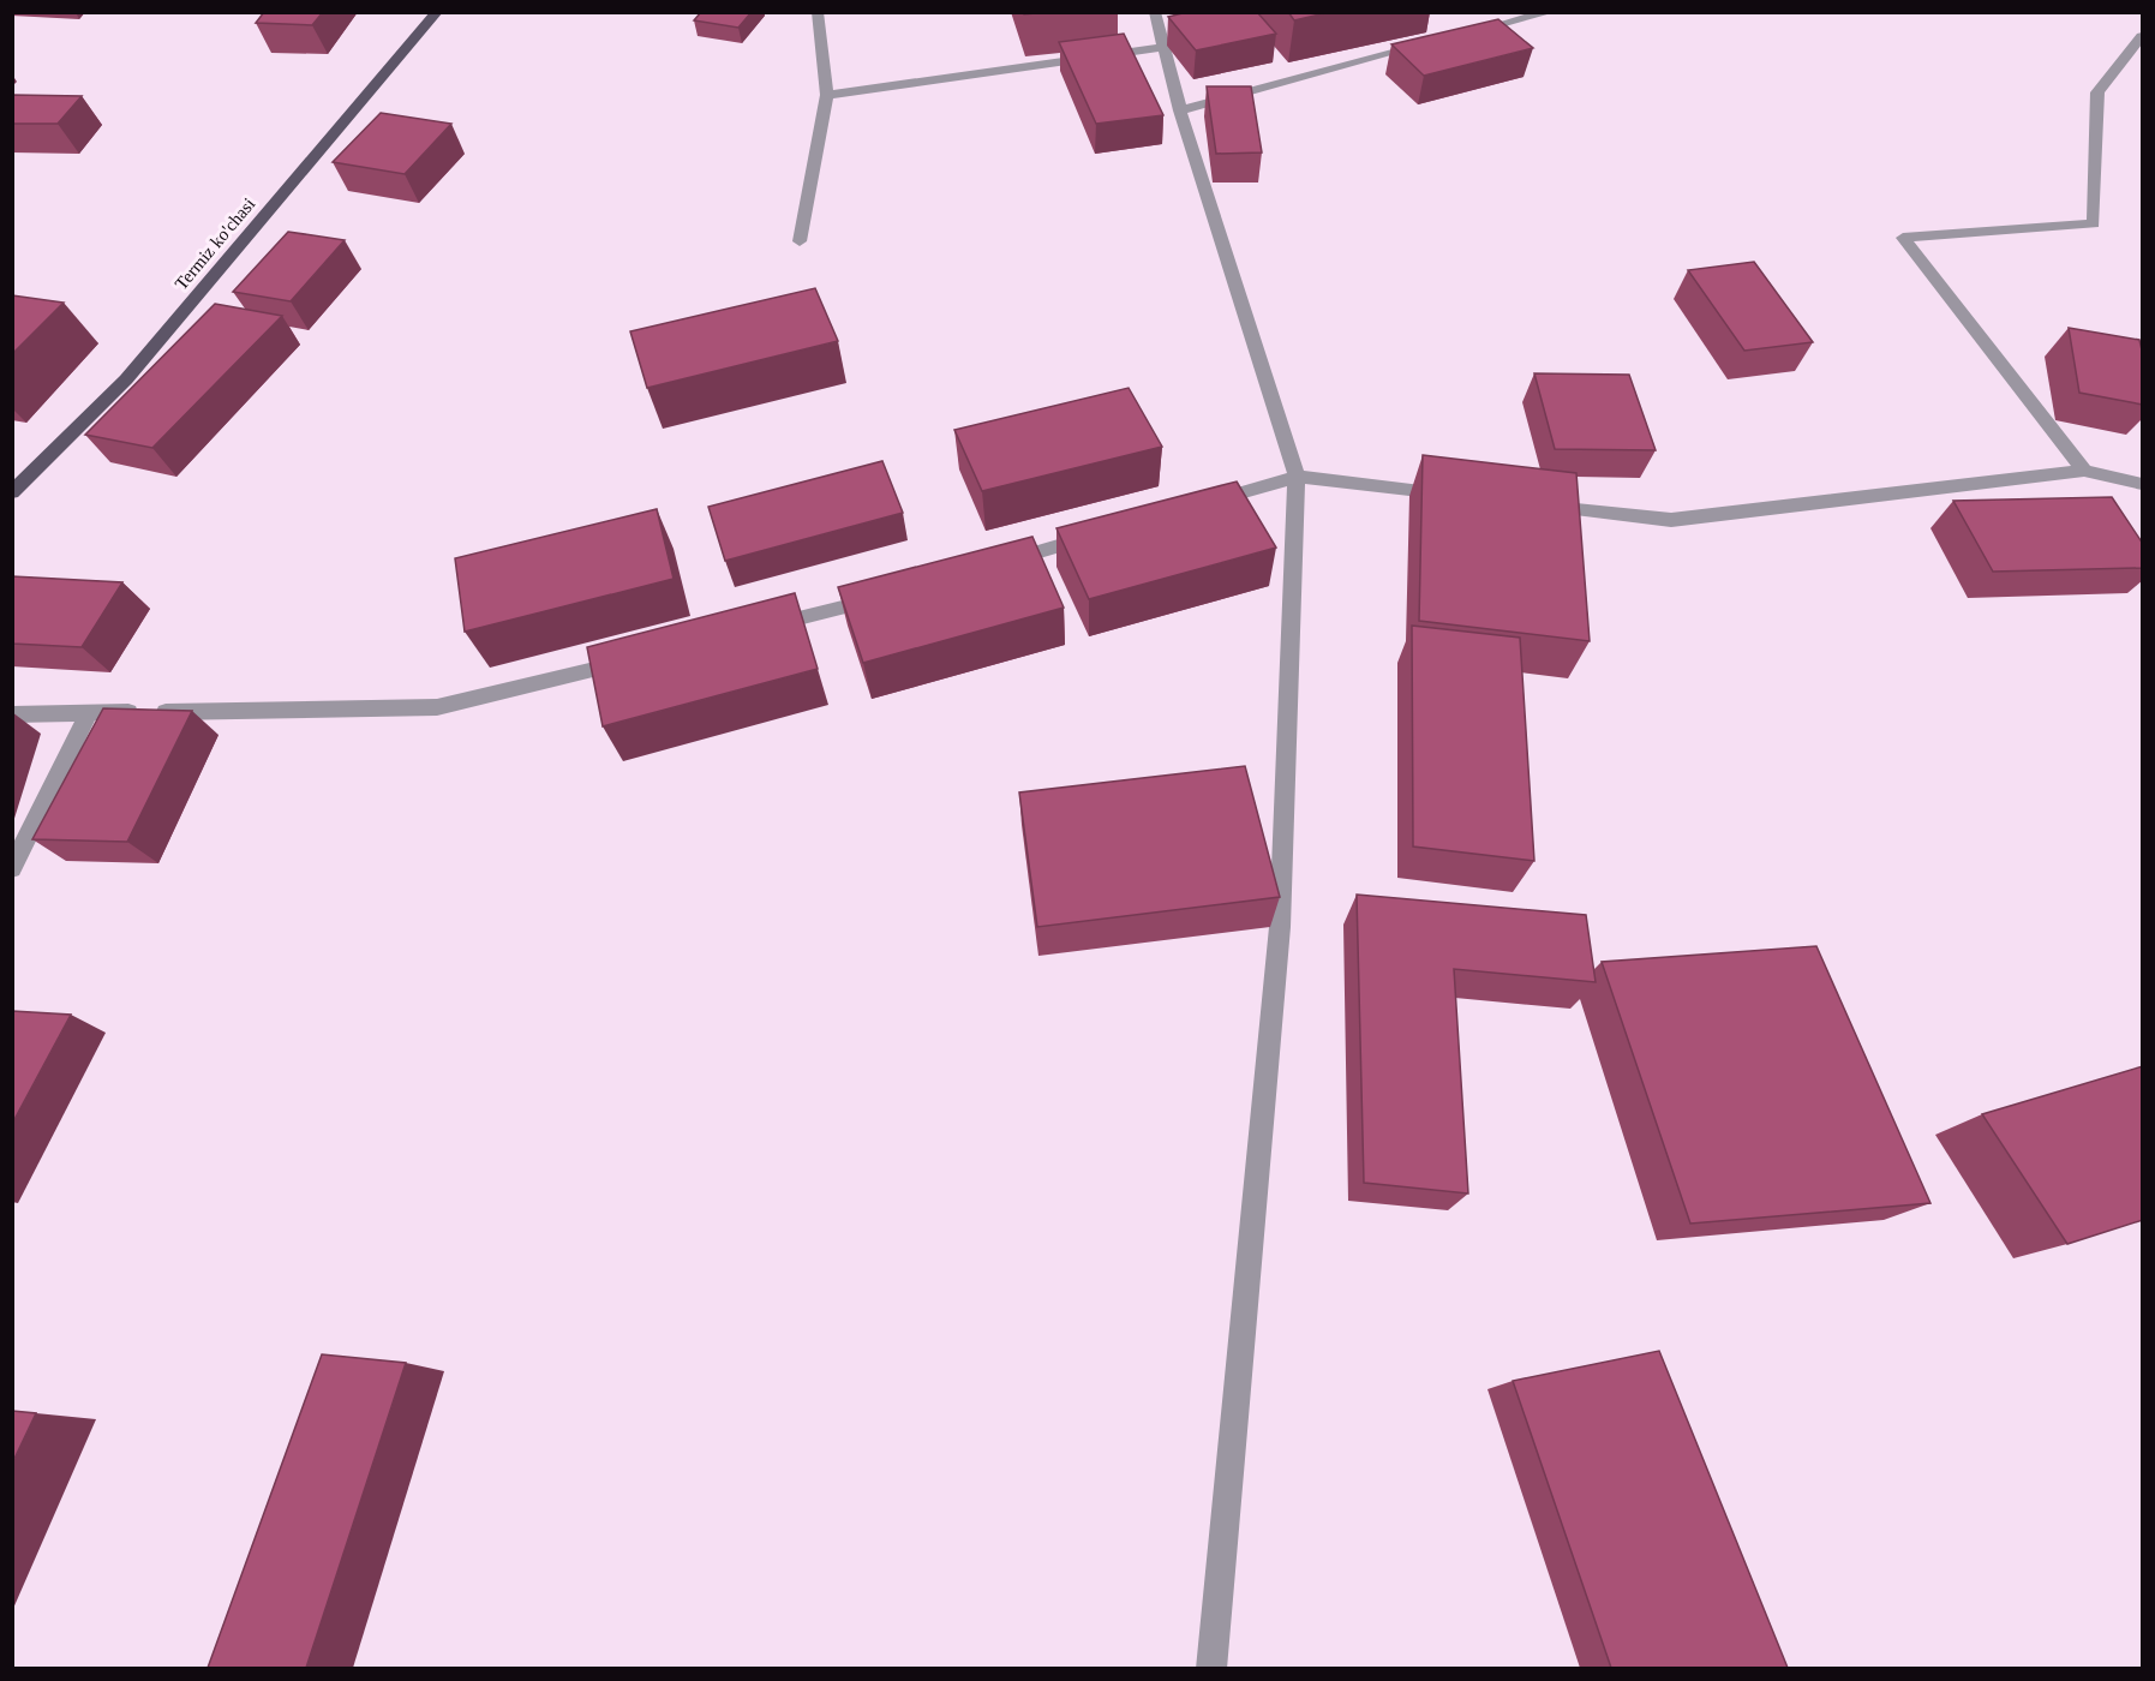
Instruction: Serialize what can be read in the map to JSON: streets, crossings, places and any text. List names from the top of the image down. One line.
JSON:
{"streets":{"main road":["Termiz ko'chasi"]}}
